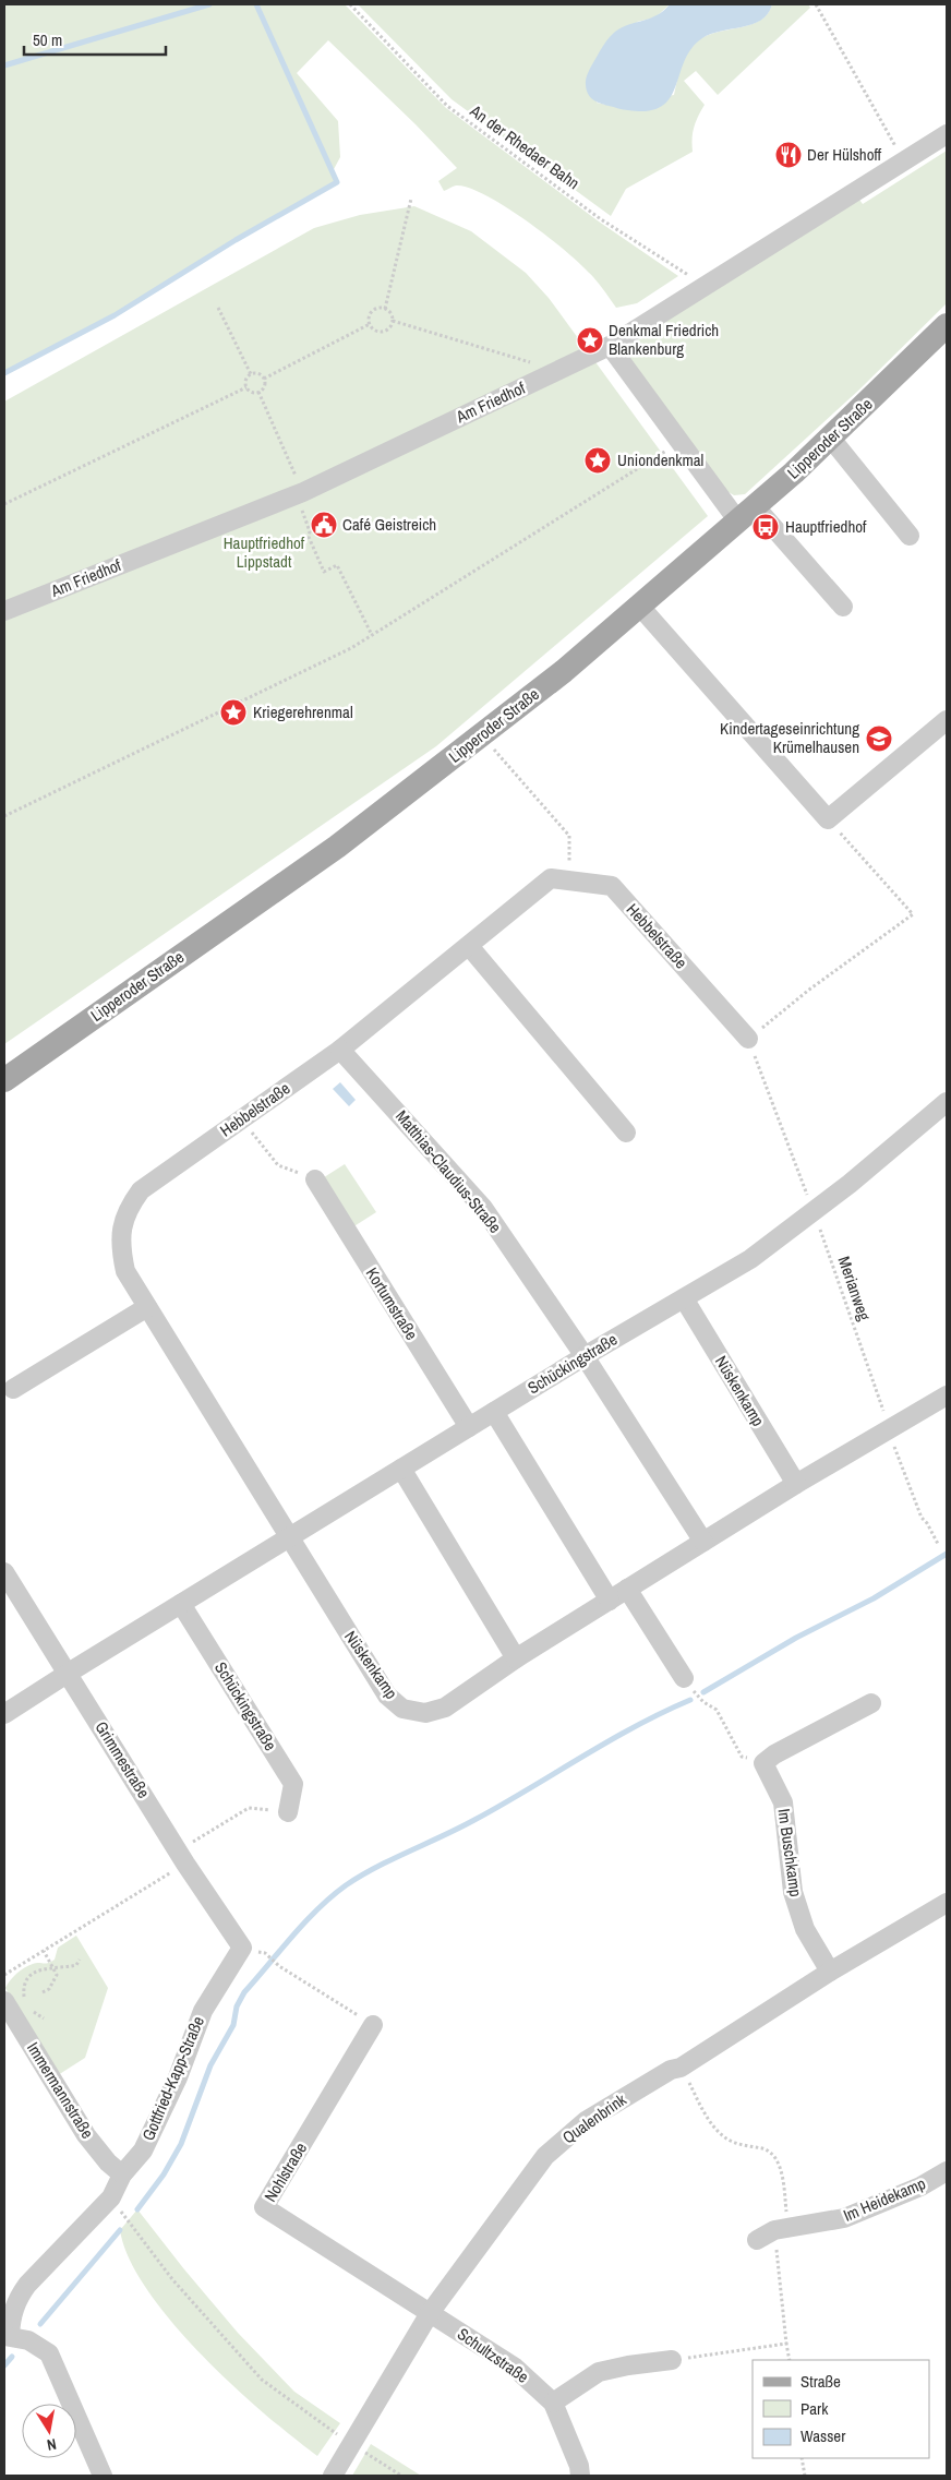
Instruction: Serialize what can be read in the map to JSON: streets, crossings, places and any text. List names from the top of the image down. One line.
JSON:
{"streets":{"main road":["Lipperoder Straße"],"street":["Am Friedhof","Hebbelstraße","Matthias-Claudius-Straße","Kortumstraße","Schückingstraße","Nüskenkamp","Grimmestraße","Im Buschkamp","Gottfried-Kapp-Straße","Immermannstraße","Qualenbrink","Nohlstraße","Im Heidekamp","Schultzstraße"],"path":["An der Rhedaer Bahn","Merianweg"]},"crossings":[["An der Rhedaer Bahn","Am Friedhof"],["Hebbelstraße","Matthias-Claudius-Straße"],["Hebbelstraße","Merianweg"],["Hebbelstraße","Schückingstraße"],["Hebbelstraße","Nüskenkamp"],["Matthias-Claudius-Straße","Schückingstraße"],["Merianweg","Schückingstraße"],["Merianweg","Nüskenkamp"],["Kortumstraße","Schückingstraße"],["Schückingstraße","Nüskenkamp"],["Schückingstraße","Grimmestraße"],["Grimmestraße","Gottfried-Kapp-Straße"],["Im Buschkamp","Qualenbrink"],["Gottfried-Kapp-Straße","Immermannstraße"],["Qualenbrink","Nohlstraße"],["Qualenbrink","Schultzstraße"],["Nohlstraße","Schultzstraße"]],"parks":["Hauptfriedhof Lippstadt"],"places":{"restaurant":["Der Hülshoff"],"place":["Denkmal Friedrich Blankenburg","Uniondenkmal","Kriegerehrenmal"],"public building":["Café Geistreich"],"bus stop":["Hauptfriedhof"],"school or university":["Kindertageseinrichtung Krümelhausen"]},"legend":["Straße","Park","Wasser"],"scale_bar":"50 m","north":"bottom"}
